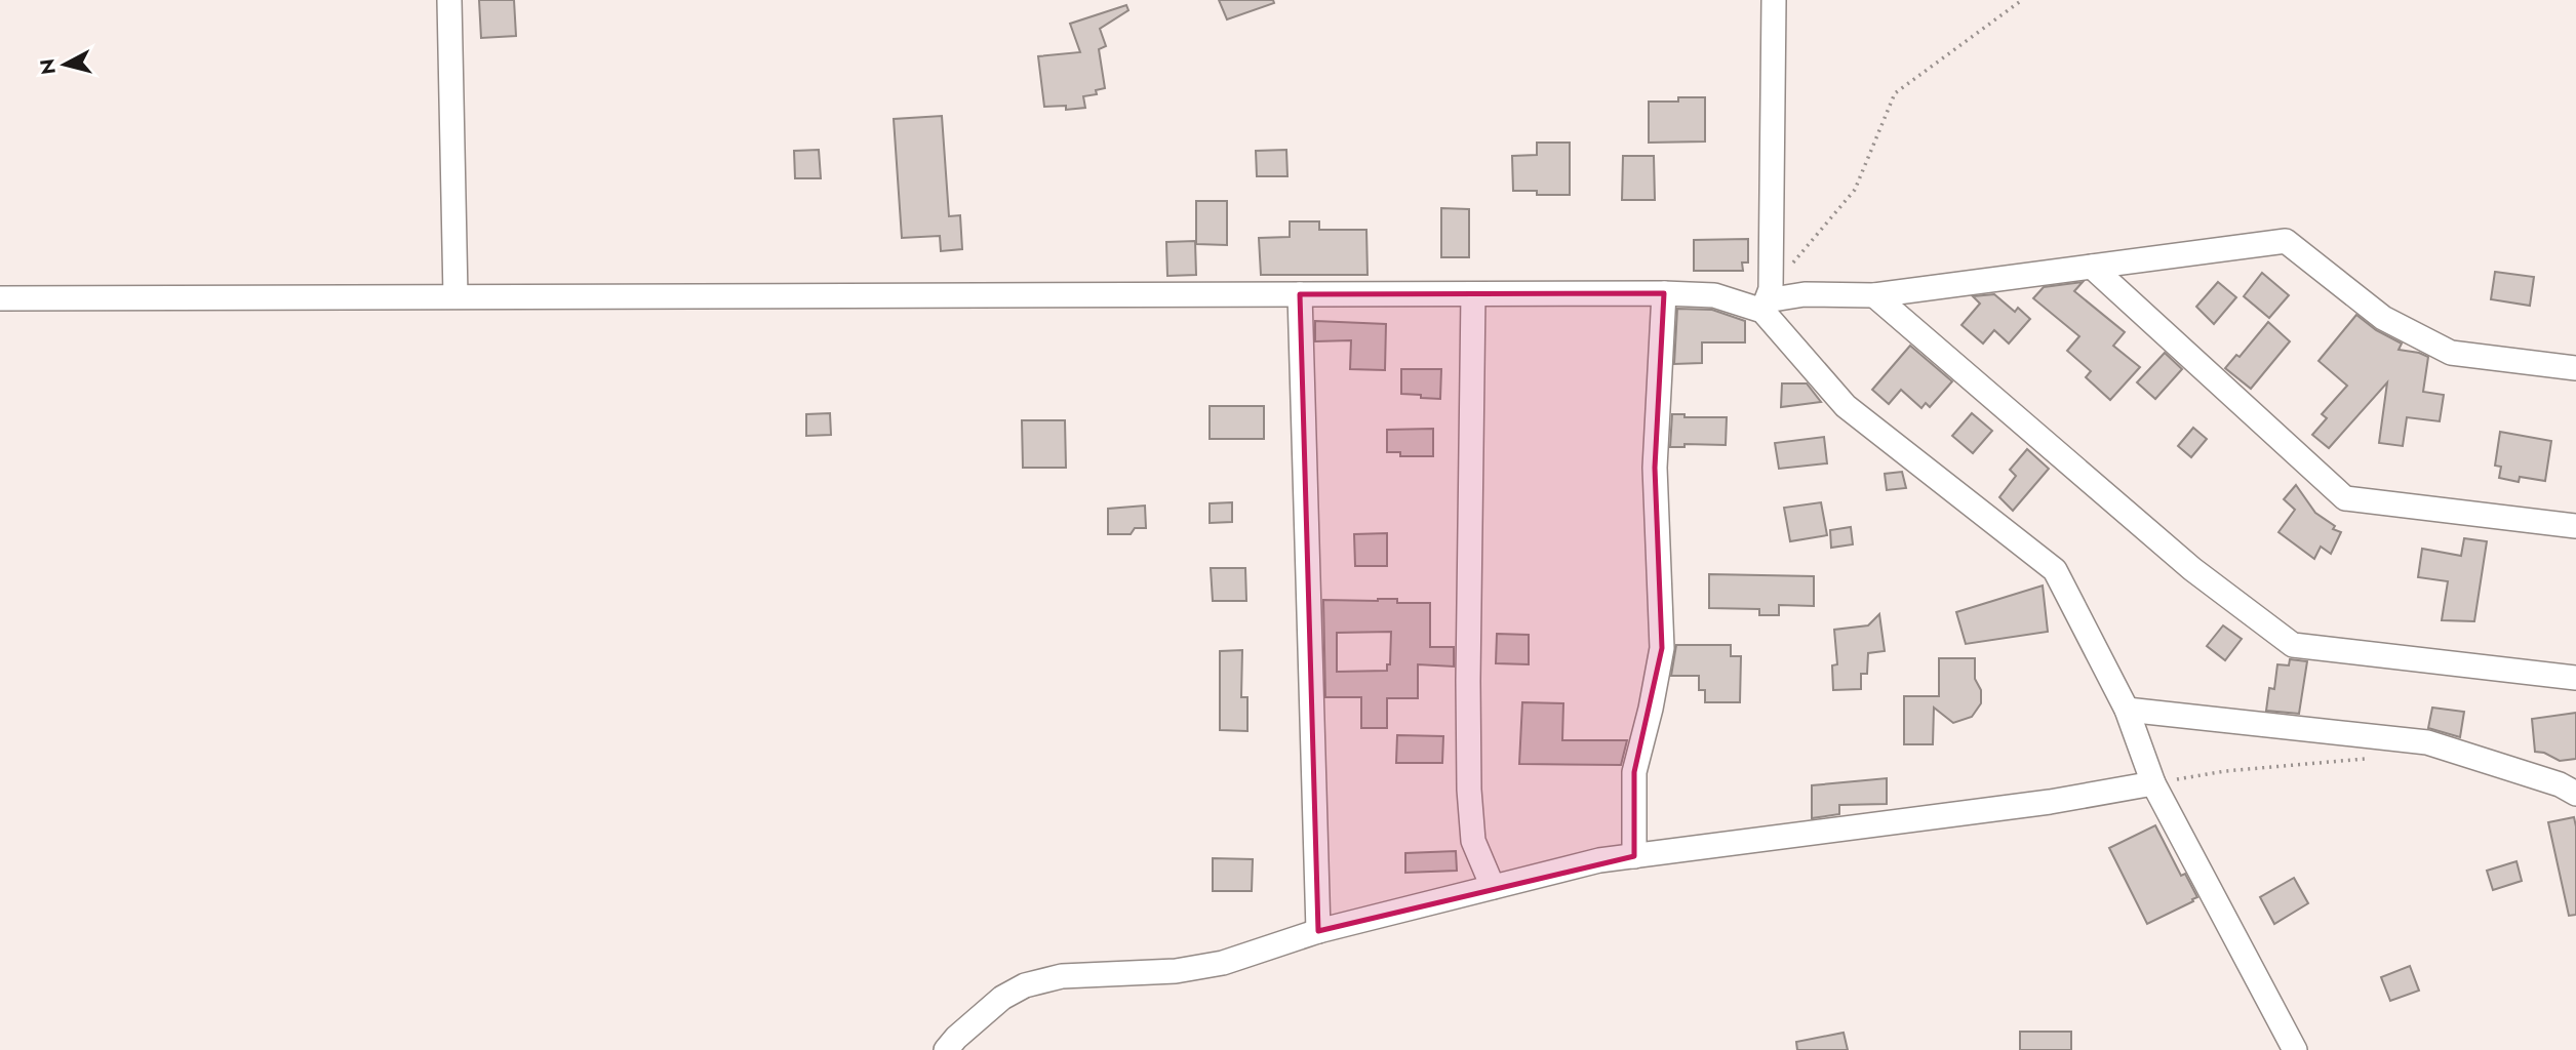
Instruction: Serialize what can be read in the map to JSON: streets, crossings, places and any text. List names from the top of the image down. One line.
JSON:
{"north":"left"}
